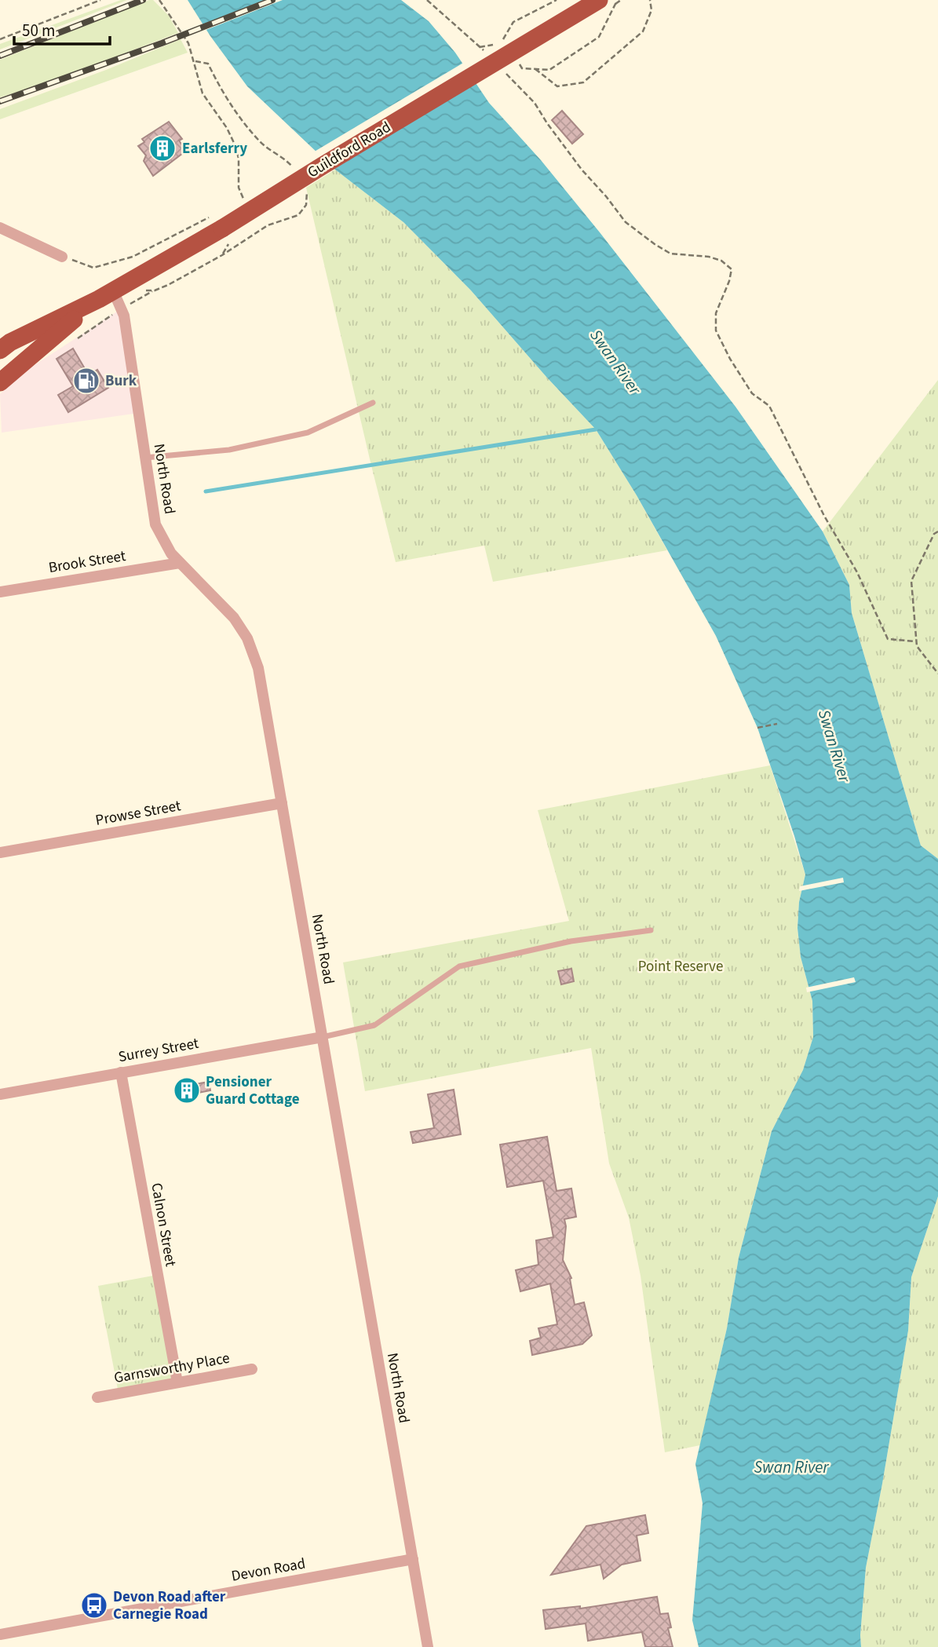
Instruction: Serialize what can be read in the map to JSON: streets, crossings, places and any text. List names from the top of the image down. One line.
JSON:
{"streets":{"highway":["Guildford Road"],"street":["North Road","Brook Street","Prowse Street","Surrey Street","Calnon Street","Garnsworthy Place","Devon Road"]},"crossings":[["Guildford Road","North Road"],["North Road","Brook Street"],["North Road","Prowse Street"],["North Road","Surrey Street"],["North Road","Devon Road"],["Surrey Street","Calnon Street"],["Calnon Street","Garnsworthy Place"]],"water":["Swan River"],"parks":["Point Reserve"],"places":{"building":["Earlsferry","Pensioner Guard Cottage"],"fuel station":["Burk"],"bus stop":["Devon Road after Carnegie Road"]},"scale_bar":"50 m"}
